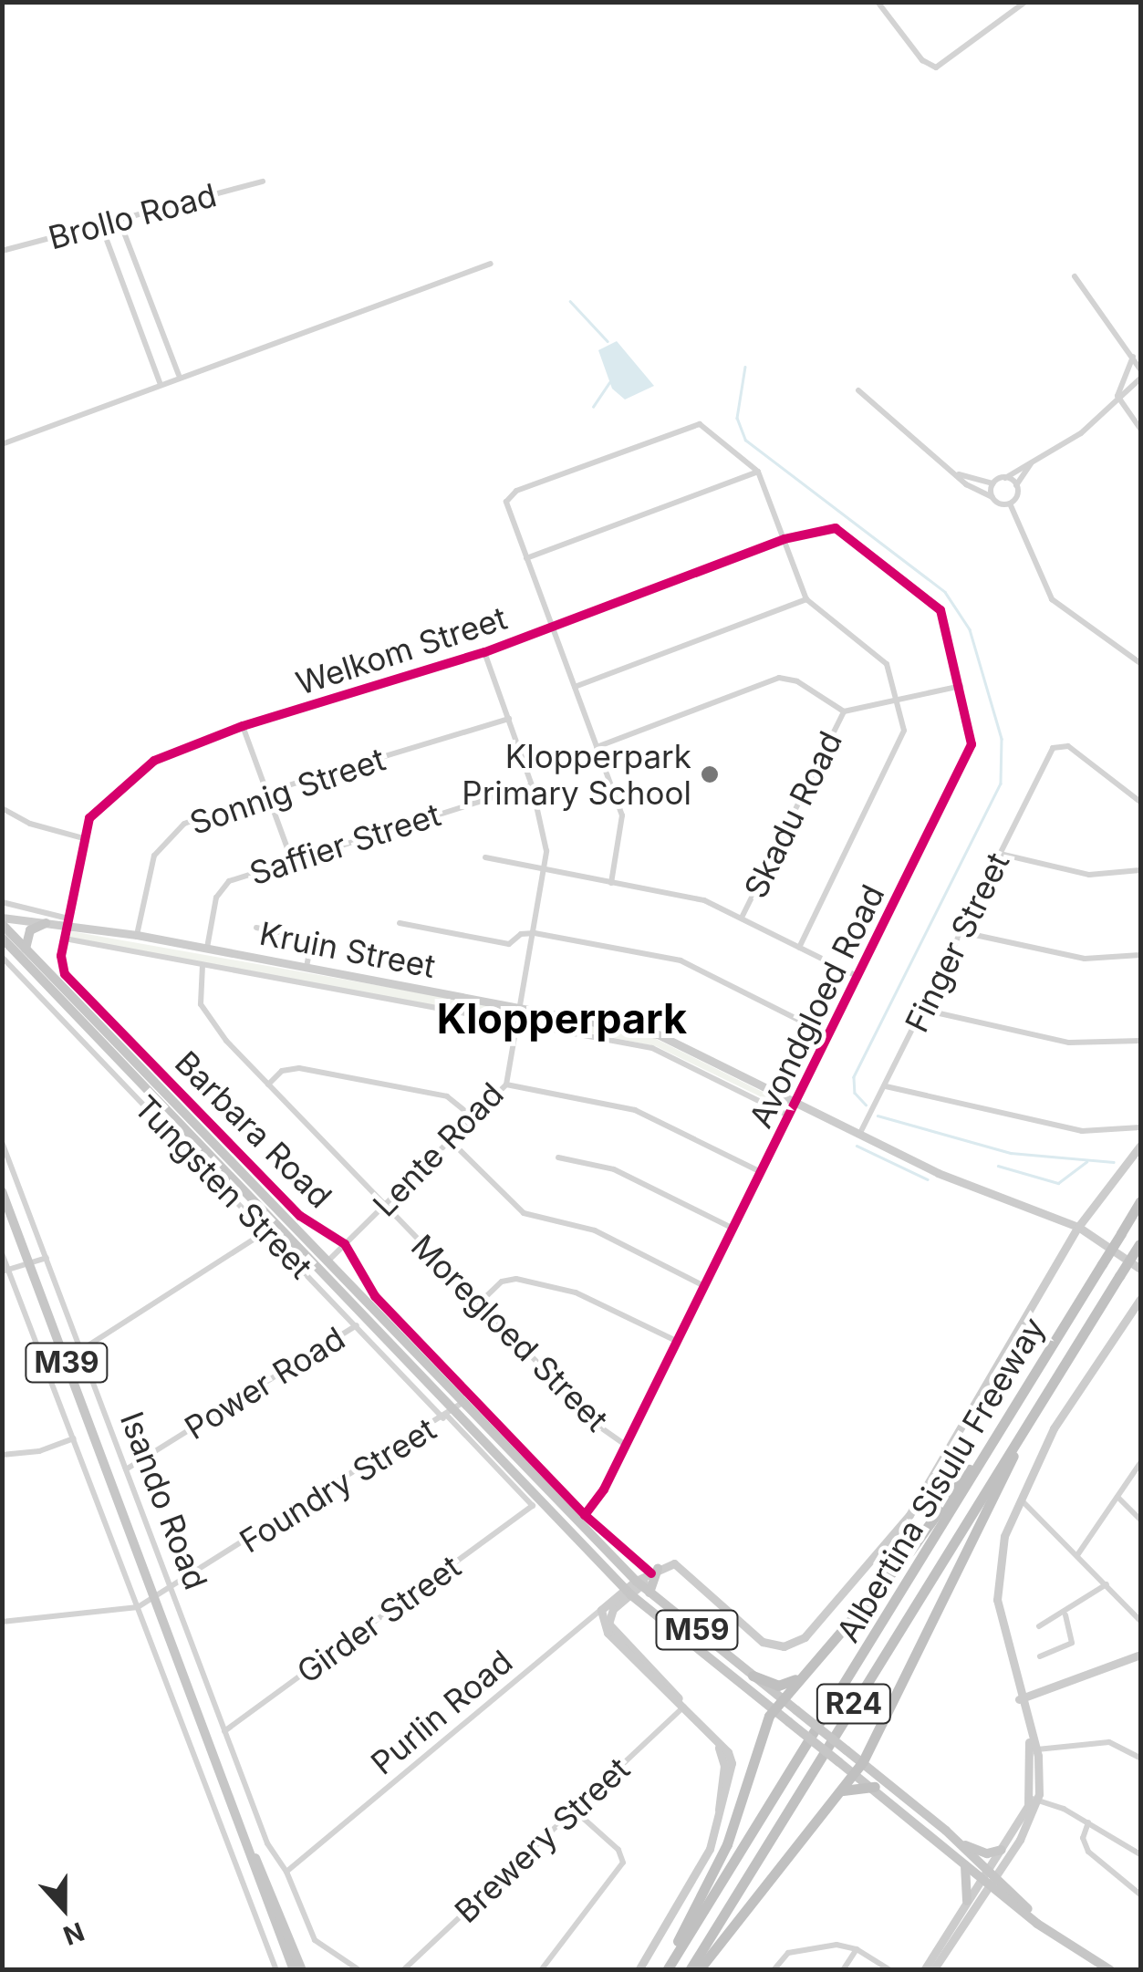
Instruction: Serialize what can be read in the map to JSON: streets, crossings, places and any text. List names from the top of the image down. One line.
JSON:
{"streets":{"highway":["Albertina Sisulu Freeway","R24"],"main road":["Kruin Street","M39","Isando Road","M59","Purlin Road"],"street":["Brollo Road","Welkom Street","Sonnig Street","Skadu Road","Saffier Street","Finger Street","Avondgloed Road","Barbara Road","Lente Road","Tungsten Street","Moregloed Street","Power Road","Foundry Street","Girder Street","Brewery Street"]},"crossings":[["Welkom Street","Kruin Street"],["Welkom Street","Avondgloed Road"],["Welkom Street","Barbara Road"],["Welkom Street","Lente Road"],["Sonnig Street","Kruin Street"],["Sonnig Street","Lente Road"],["Saffier Street","Kruin Street"],["Saffier Street","Lente Road"],["Finger Street","Kruin Street"],["Kruin Street","Avondgloed Road"],["Kruin Street","Barbara Road"],["Kruin Street","Lente Road"],["Kruin Street","Moregloed Street"],["Kruin Street","M59"],["Avondgloed Road","Barbara Road"],["Avondgloed Road","Moregloed Street"],["Barbara Road","Lente Road"],["Barbara Road","Purlin Road"],["Lente Road","Moregloed Street"],["Lente Road","M59"],["Tungsten Street","Power Road"],["Tungsten Street","Foundry Street"],["Tungsten Street","Girder Street"],["Tungsten Street","M59"],["Power Road","Isando Road"],["Foundry Street","Isando Road"],["Foundry Street","M59"],["Isando Road","Girder Street"],["Isando Road","Purlin Road"],["M59","Purlin Road"]],"districts":["Klopperpark"],"places":["Klopperpark Primary School"],"north":"bottom"}
